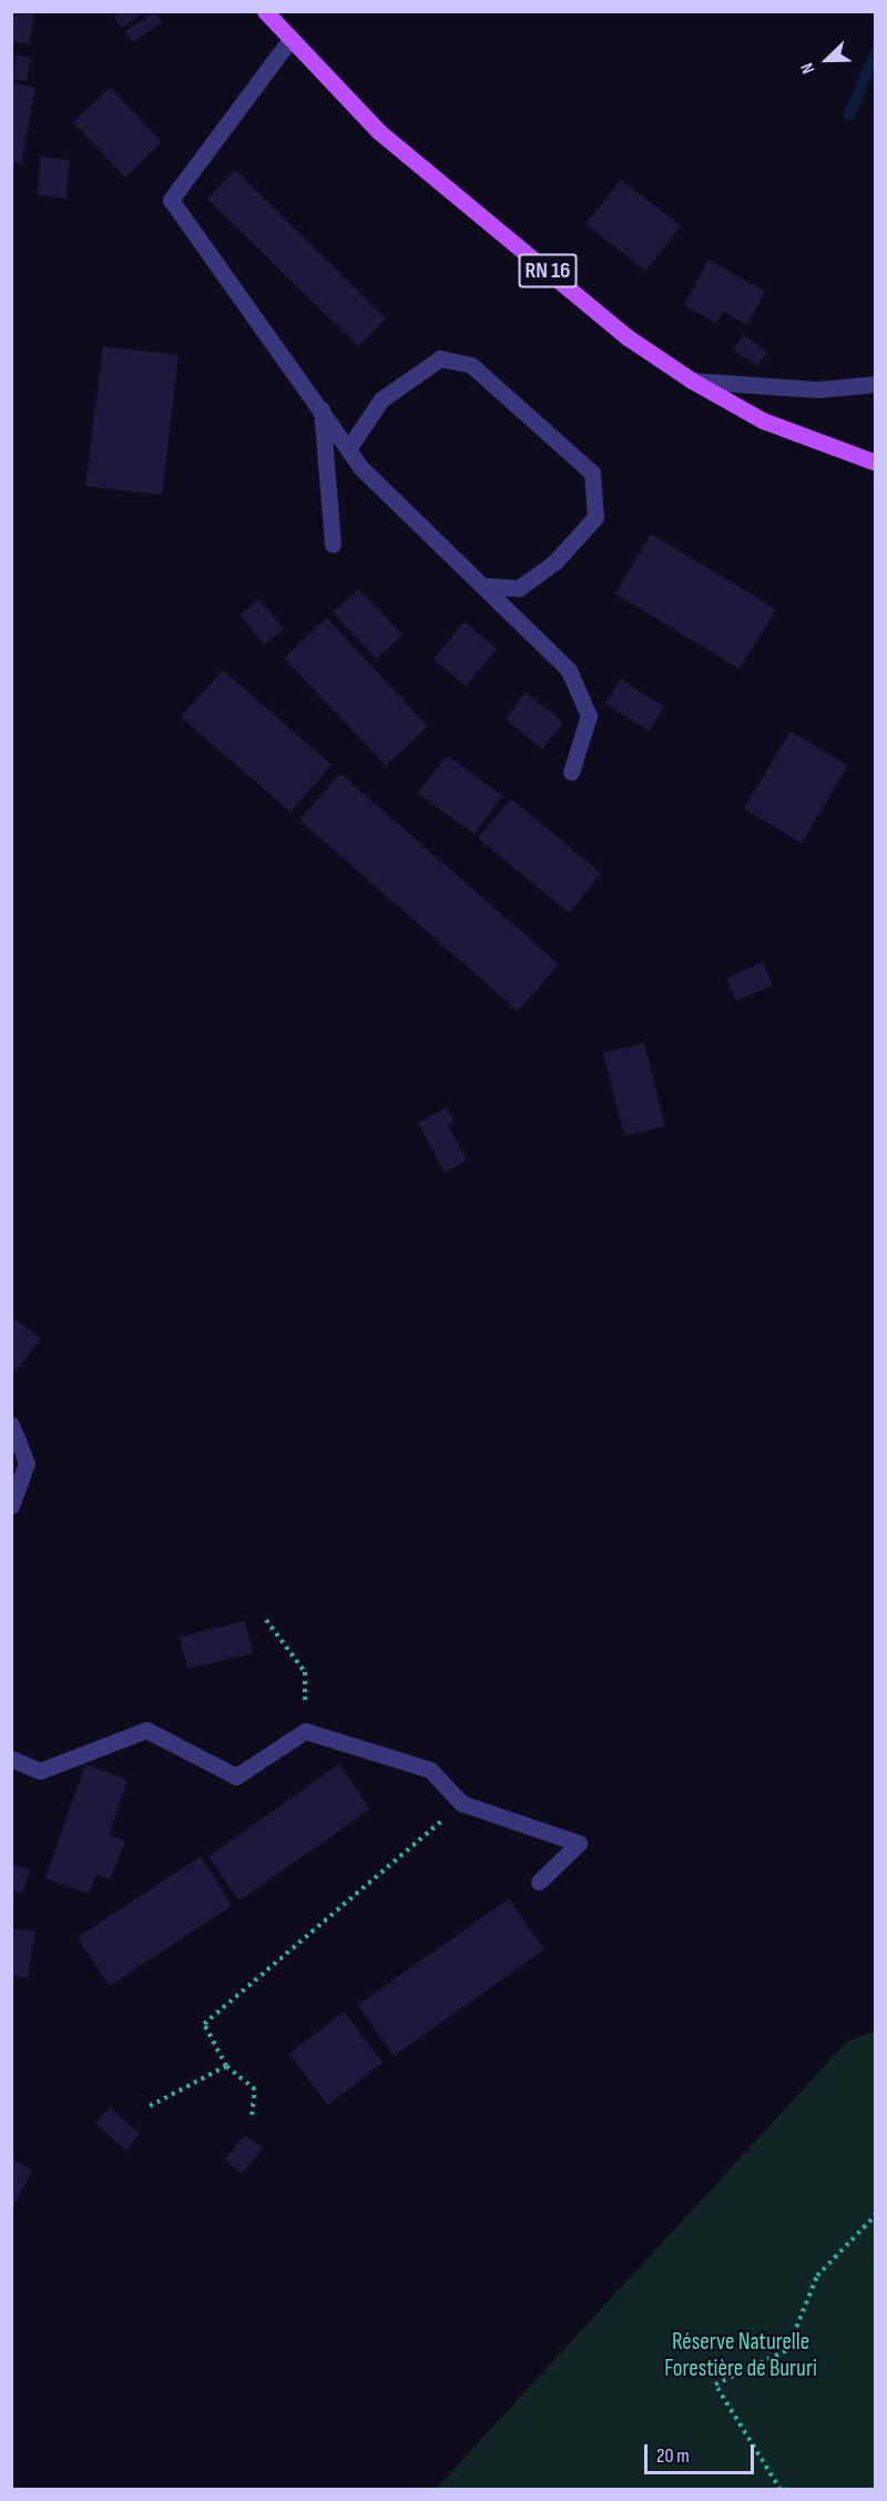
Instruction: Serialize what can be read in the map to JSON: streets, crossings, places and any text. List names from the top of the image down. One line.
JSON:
{"streets":{"main road":["RN 16"]},"parks":["Réserve Naturelle Forestière de Bururi"],"scale_bar":"20 m","north":"bottom left"}
